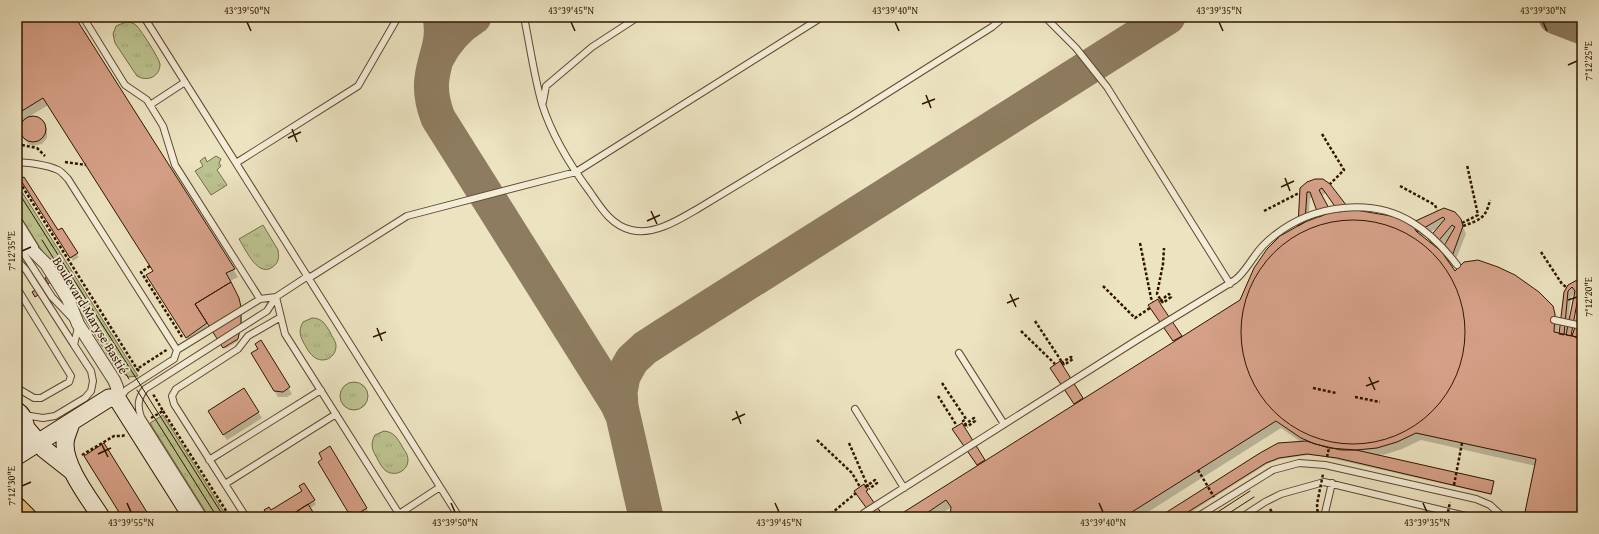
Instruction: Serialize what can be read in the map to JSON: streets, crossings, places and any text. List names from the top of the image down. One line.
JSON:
{"streets":{"street":["Boulevard Maryse Bastié"]},"coordinates":["43°39'50\"N","43°39'45\"N","43°39'40\"N","43°39'35\"N","43°39'30\"N","7°12'25\"E","7°12'35\"E","7°12'20\"E","7°12'30\"E","43°39'55\"N"]}
